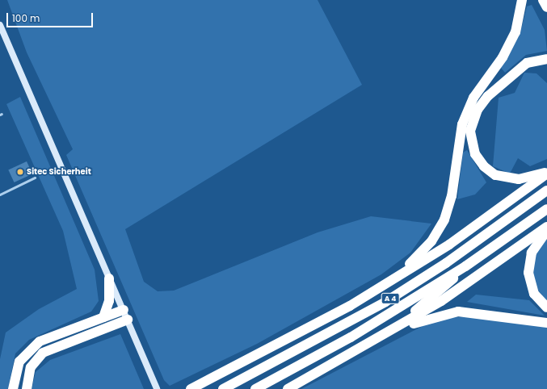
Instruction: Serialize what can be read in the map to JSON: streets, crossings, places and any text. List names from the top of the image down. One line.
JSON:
{"streets":{"highway":["A 4"]},"places":["Sitec Sicherheit"],"scale_bar":"100 m"}
